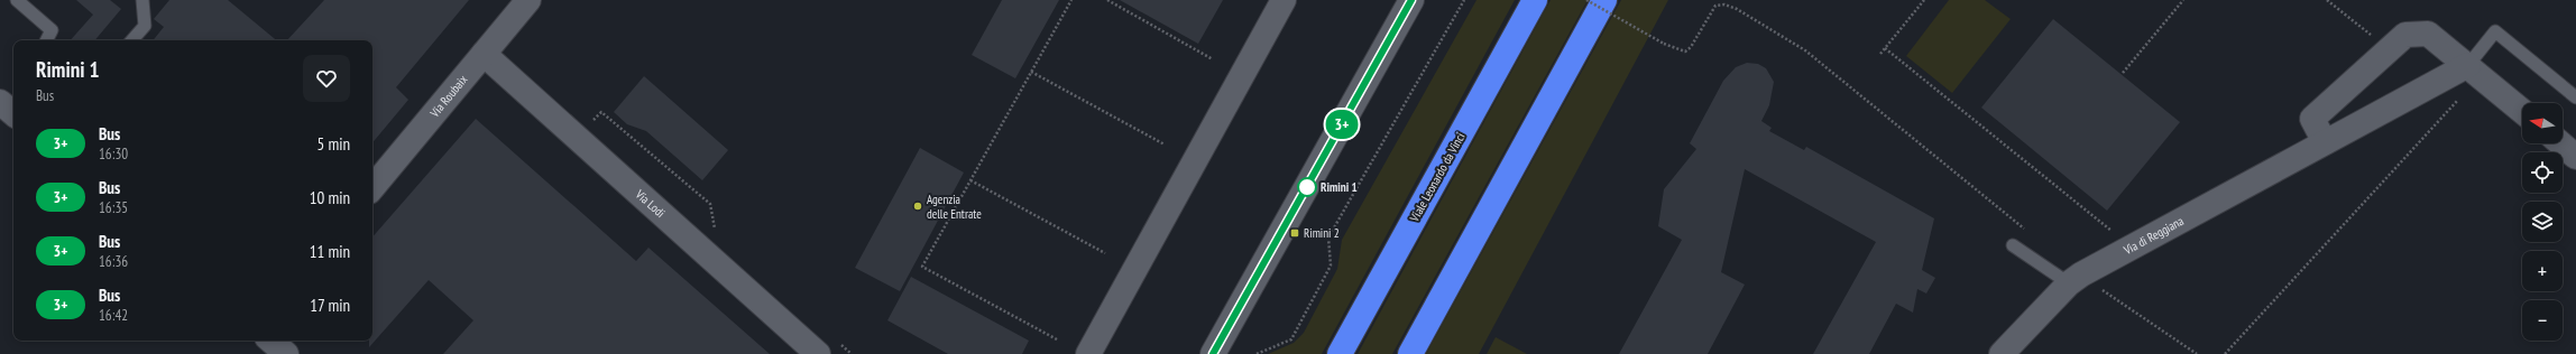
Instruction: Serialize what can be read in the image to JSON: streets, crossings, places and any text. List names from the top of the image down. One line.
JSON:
{"streets":{"highway":["Viale Leonardo da Vinci"],"street":["Via Roubaix","Via Lodi","Via di Reggiana"]},"crossings":[["Via Roubaix","Via Lodi"]],"places":{"other":["Rimini 1","Agenzia delle Entrate"],"transit":["Rimini 2"]},"lines":["bus line 3+"],"north":"left","page":{"on_map":"3+","heading":["Rimini 1","Bus"],"map_buttons":["+","−"],"list":[{"mark":"3+","name":"Bus","note":"16:30","value":"5 min"},{"mark":"3+","name":"Bus","note":"16:35","value":"10 min"},{"mark":"3+","name":"Bus","note":"16:36","value":"11 min"},{"mark":"3+","name":"Bus","note":"16:42","value":"17 min"}]}}
